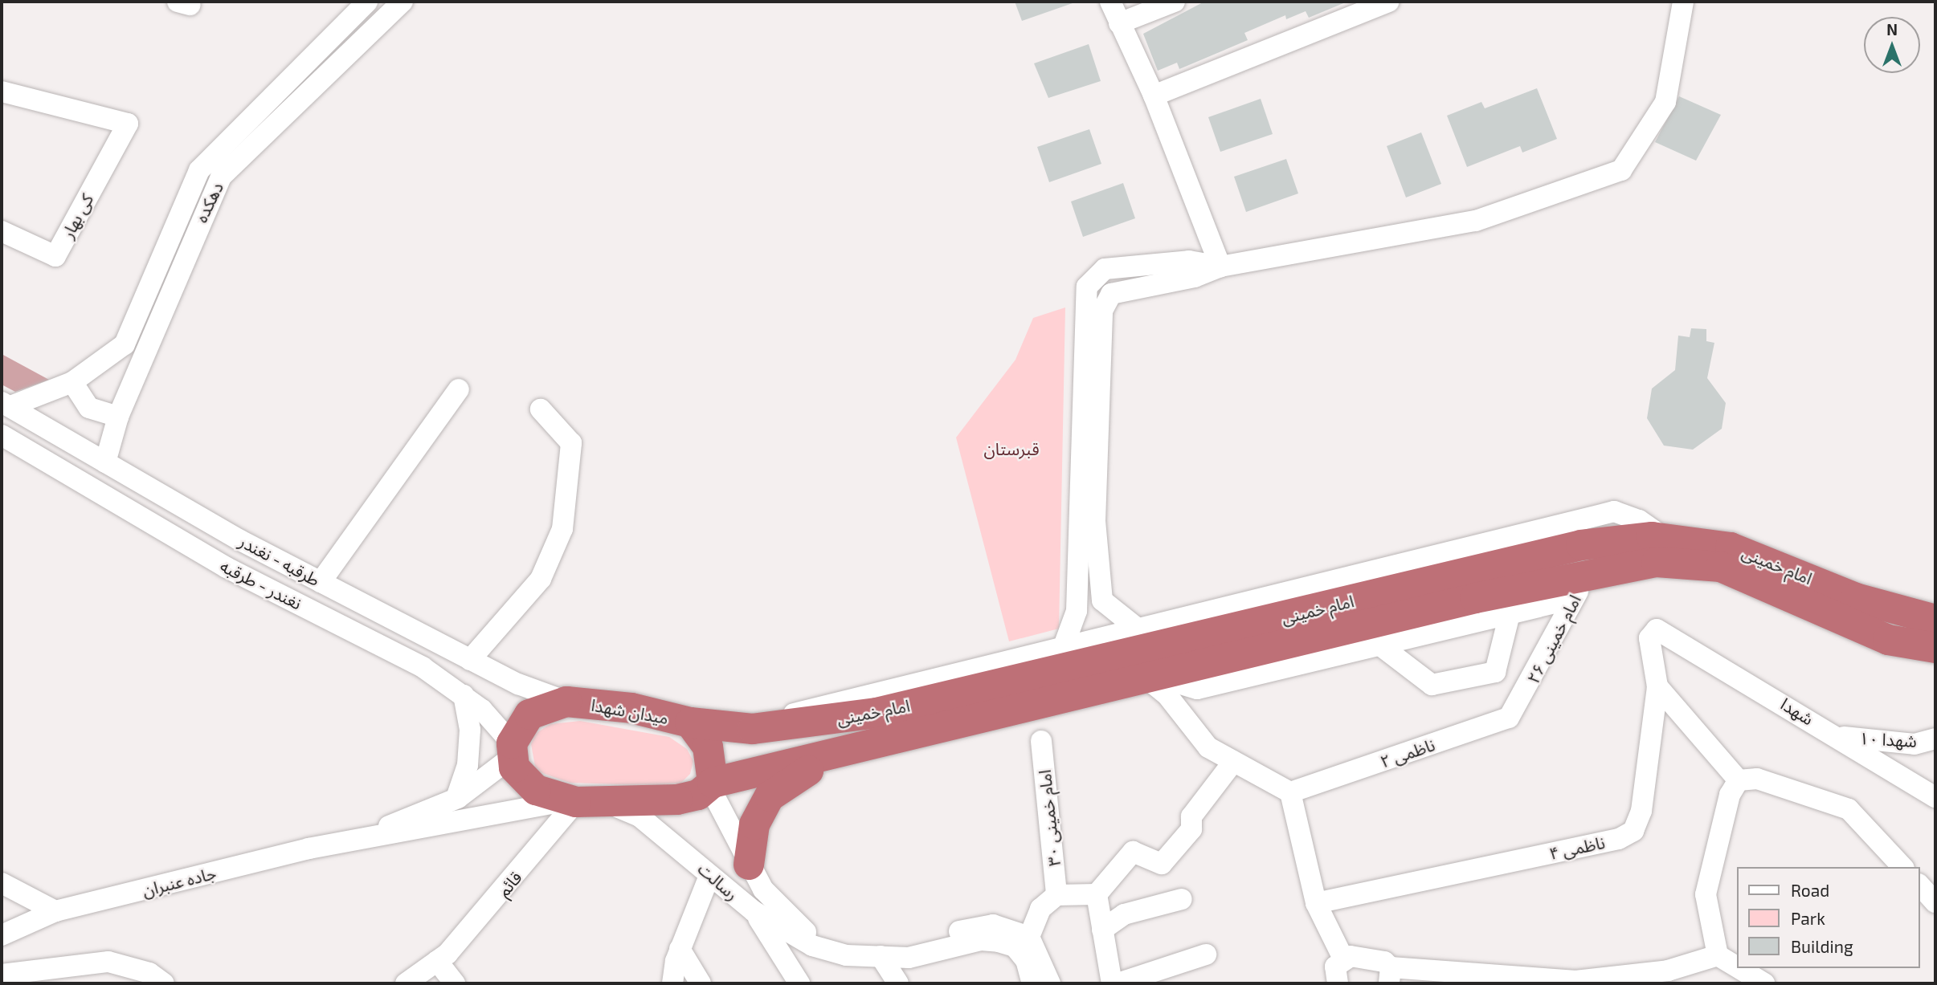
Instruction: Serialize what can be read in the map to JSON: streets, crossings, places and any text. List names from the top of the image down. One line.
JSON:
{"streets":{"highway":["امام خمینی","میدان شهدا"],"street":["دهکده","کی بهار","طرقبه - نغندر","نغندر - طرقبه","امام خمینی ۲۶","شهدا","شهدا ۱۰","ناظمی ۲","امام خمینی ۳۰","ناظمی ۴","جاده عنبران","رسالت","قائم"]},"crossings":[["دهکده","طرقبه - نغندر"],["طرقبه - نغندر","میدان شهدا"],["امام خمینی","امام خمینی ۲۶"],["امام خمینی","میدان شهدا"],["امام خمینی","رسالت"],["نغندر - طرقبه","میدان شهدا"],["نغندر - طرقبه","جاده عنبران"],["امام خمینی ۲۶","ناظمی ۲"],["میدان شهدا","جاده عنبران"],["میدان شهدا","رسالت"],["شهدا","شهدا ۱۰"],["شهدا","ناظمی ۴"],["جاده عنبران","قائم"]],"parks":["قبرستان"],"legend":["Road","Park","Building"],"north":"top"}
